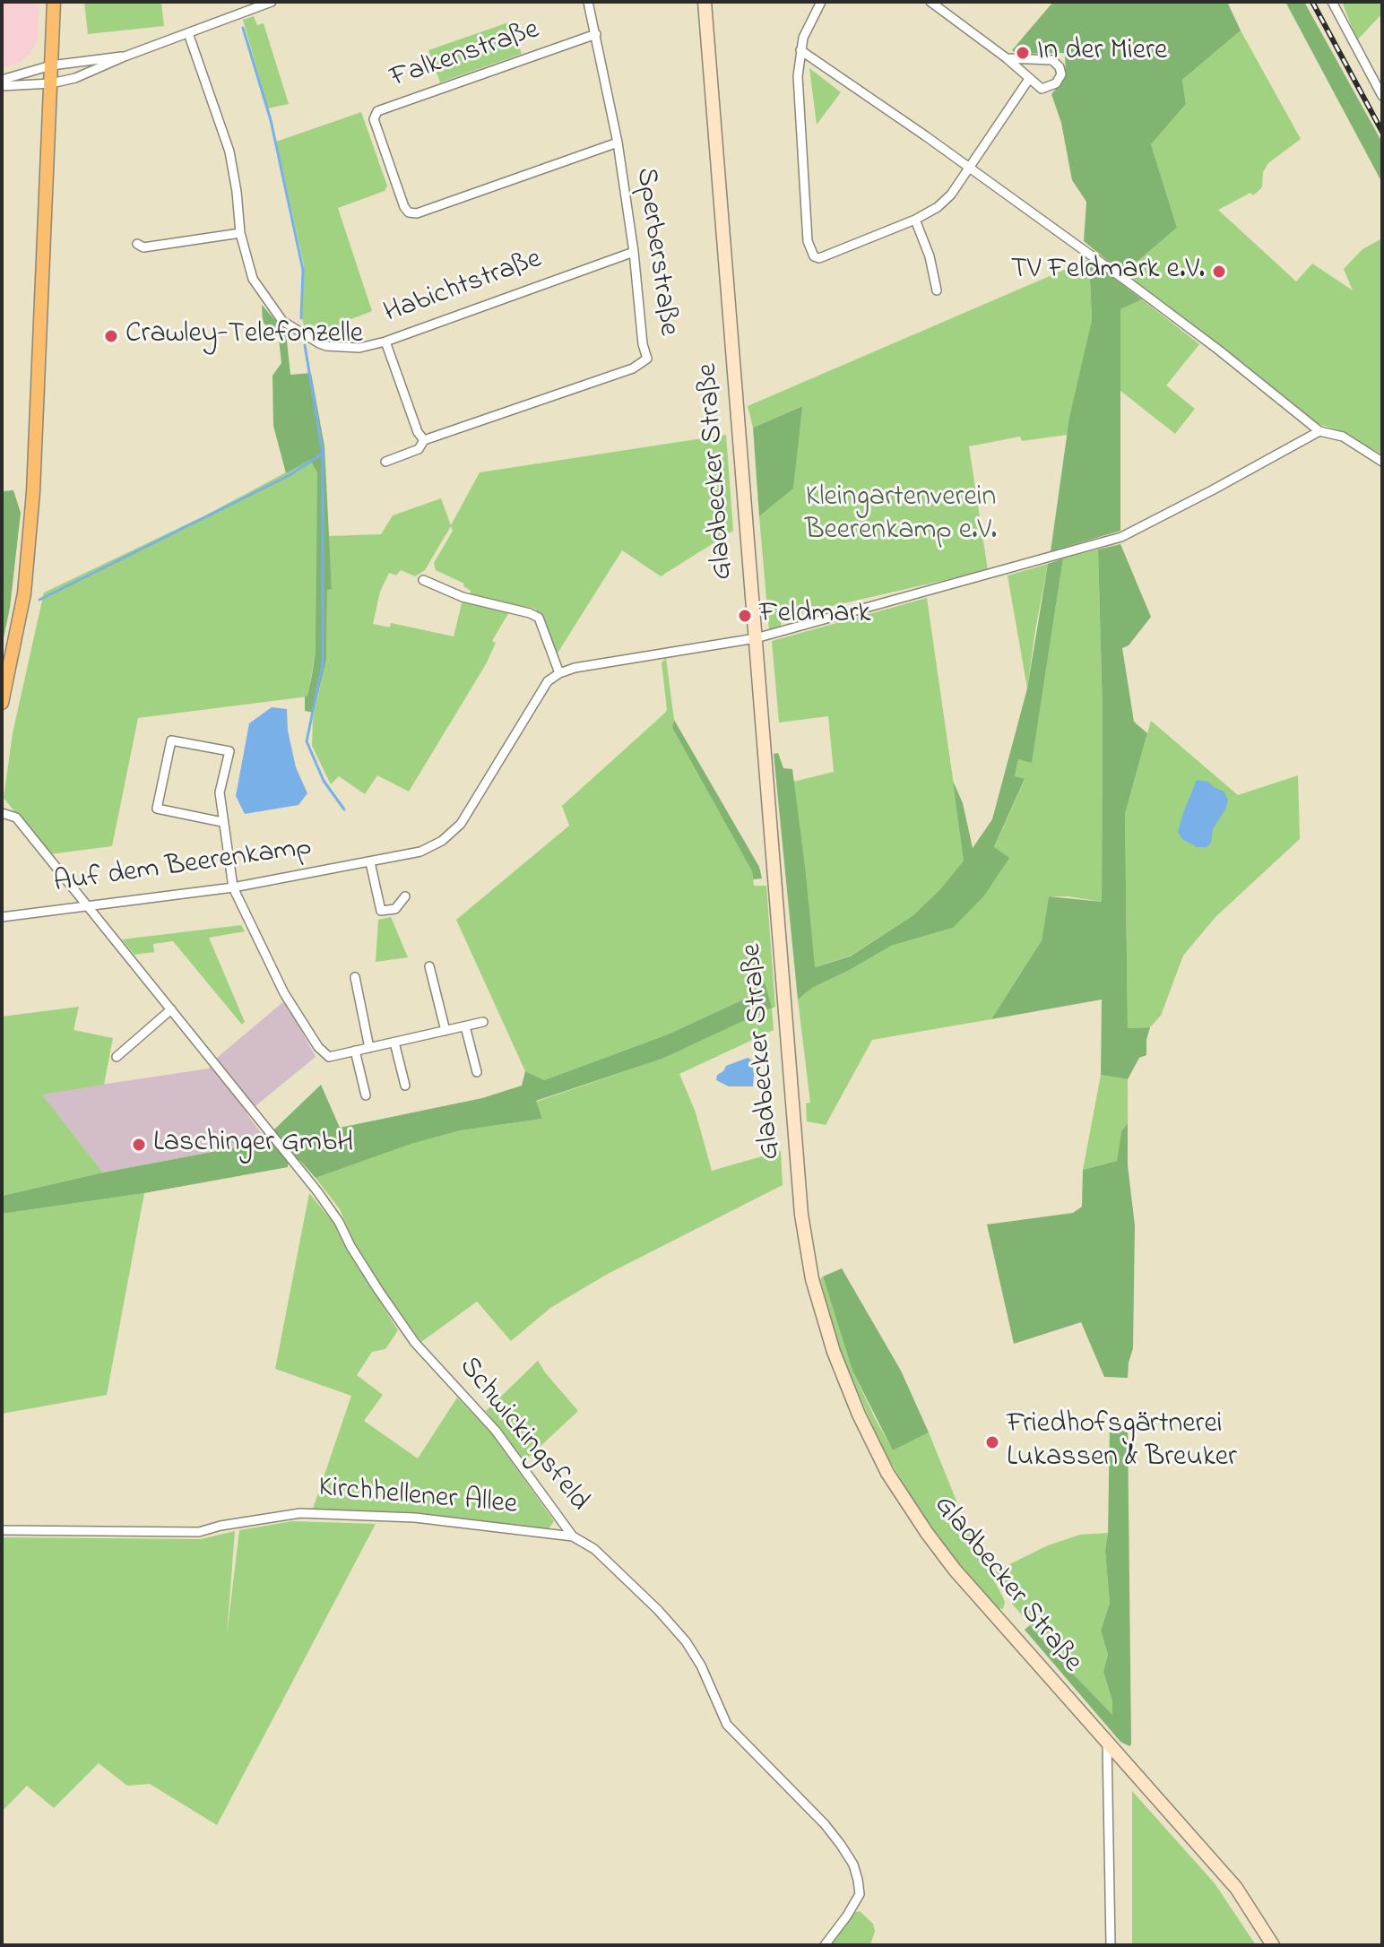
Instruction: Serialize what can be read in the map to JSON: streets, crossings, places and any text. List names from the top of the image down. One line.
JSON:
{"streets":{"main road":["Gladbecker Straße"],"street":["Falkenstraße","Sperberstraße","Habichtstraße","Auf dem Beerenkamp","Schwickingsfeld","Kirchhellener Allee"]},"crossings":[["Falkenstraße","Sperberstraße"],["Sperberstraße","Habichtstraße"],["Auf dem Beerenkamp","Schwickingsfeld"],["Schwickingsfeld","Kirchhellener Allee"]],"parks":["Kleingartenverein Beerenkamp e.V."],"places":["In der Miere","TV Feldmark e.V.","Crawley-Telefonzelle","Feldmark","Laschinger GmbH","Friedhofsgärtnerei Lukassen & Breuker"]}
